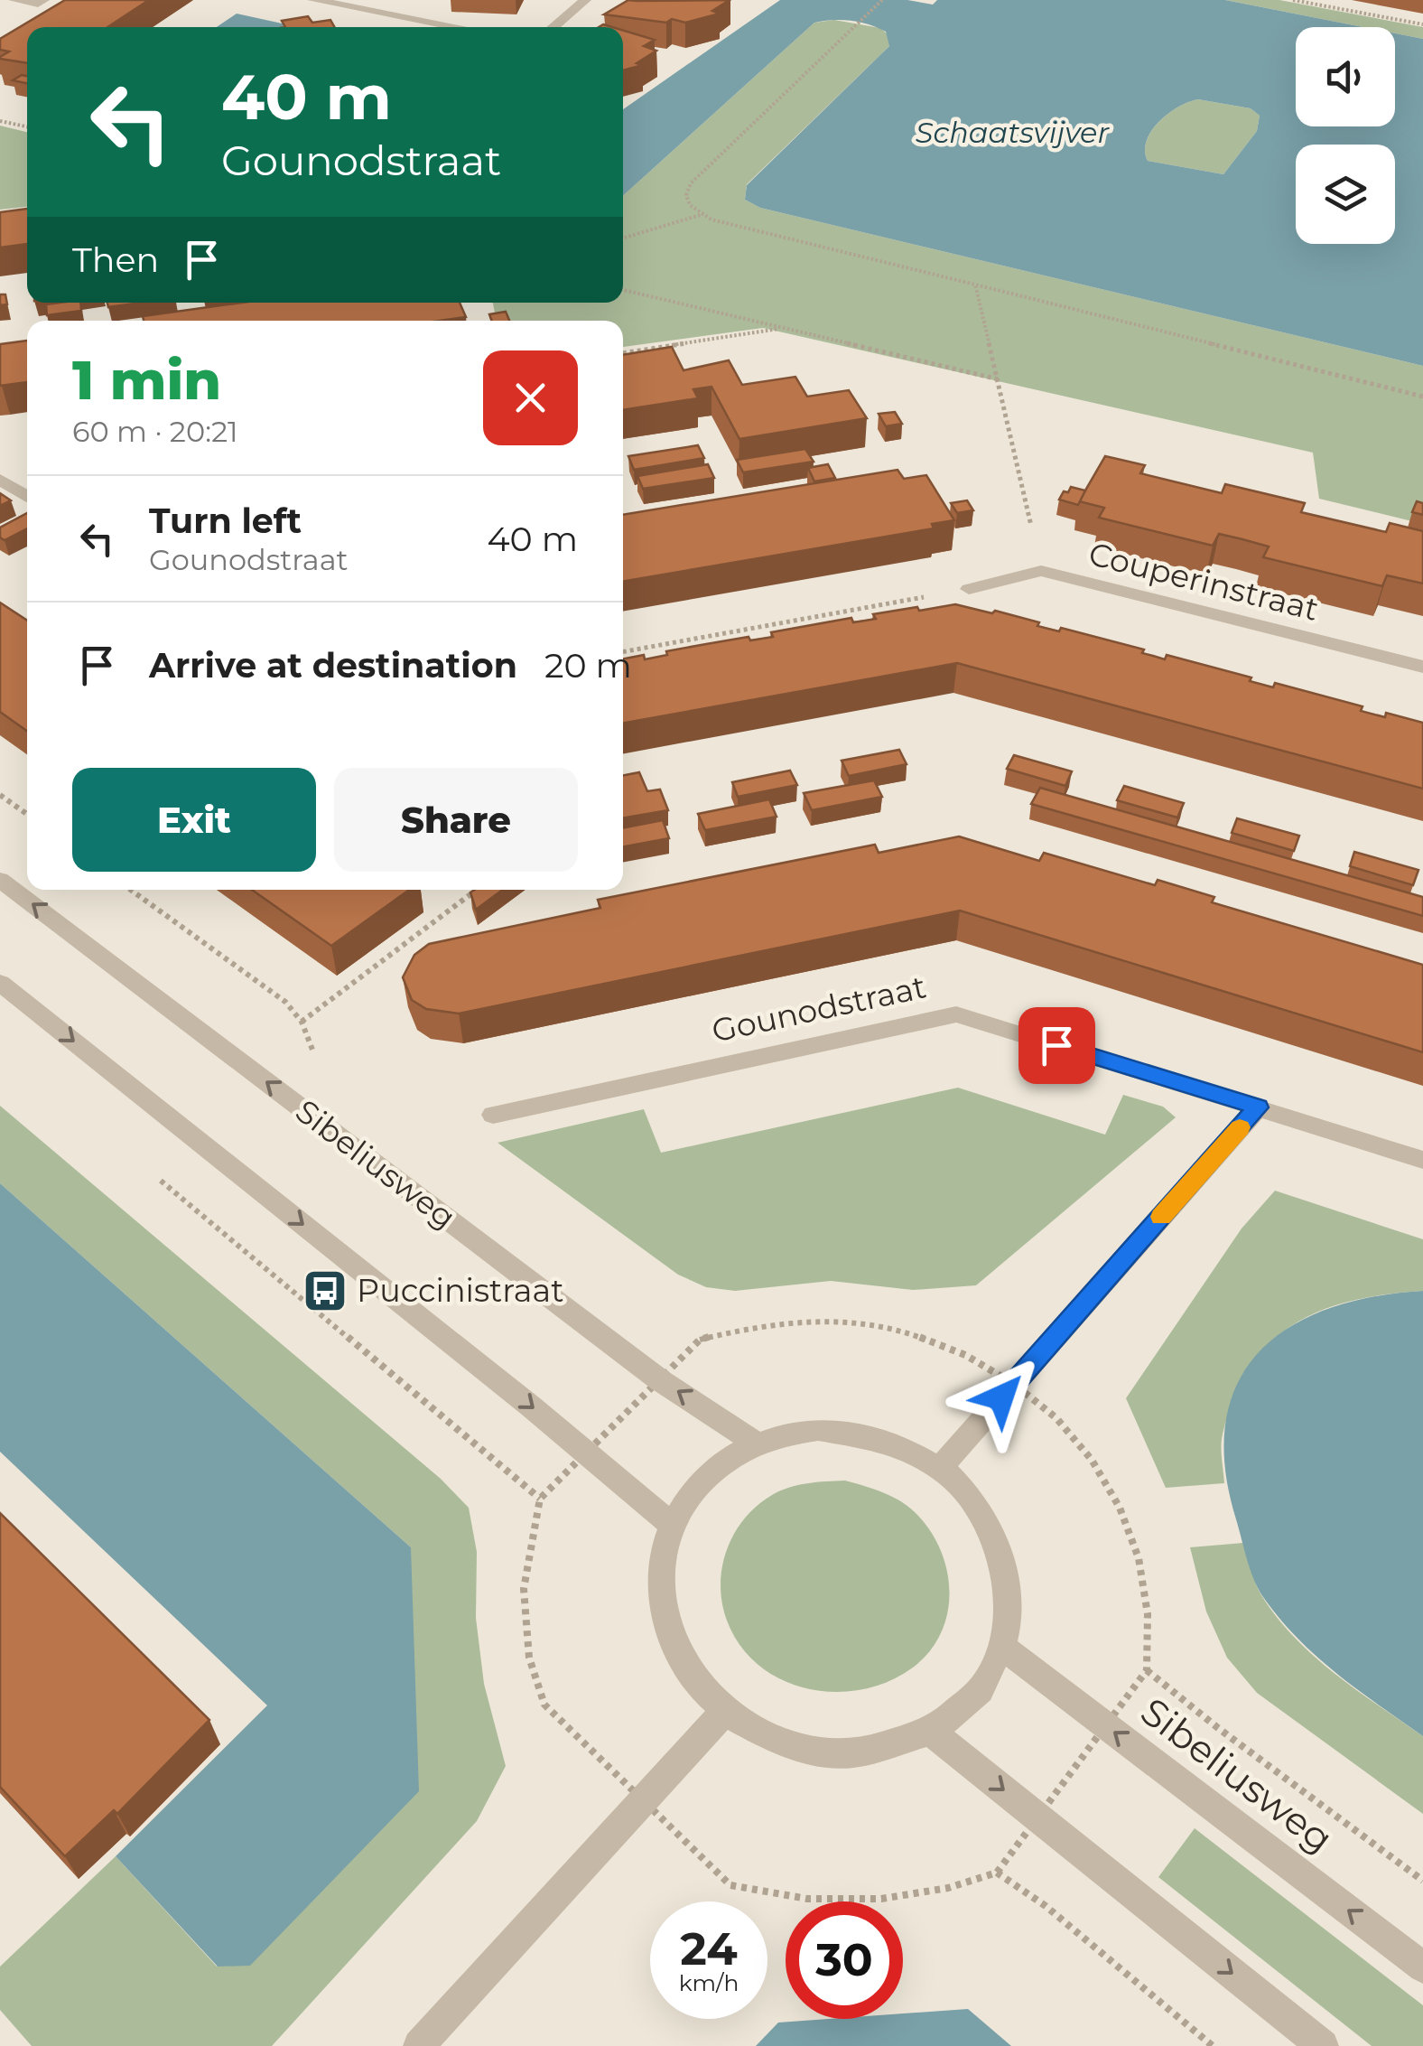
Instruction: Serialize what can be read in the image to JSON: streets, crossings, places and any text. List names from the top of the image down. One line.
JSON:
{"streets":{"street":["Couperinstraat","Gounodstraat","Sibeliusweg"]},"water":["Schaatsvijver"],"places":{"bus stop":["Puccinistraat"]},"page":{"turn":["40 m","Gounodstraat"],"then":"Then","heading":["1 min","60 m · 20:21"],"list":[{"name":"Turn left","note":"Gounodstraat","value":"40 m"},{"name":"Arrive at destination","value":"20 m"}],"buttons":["Exit","Share"],"speed":"24 km/h","limit":"30"}}
